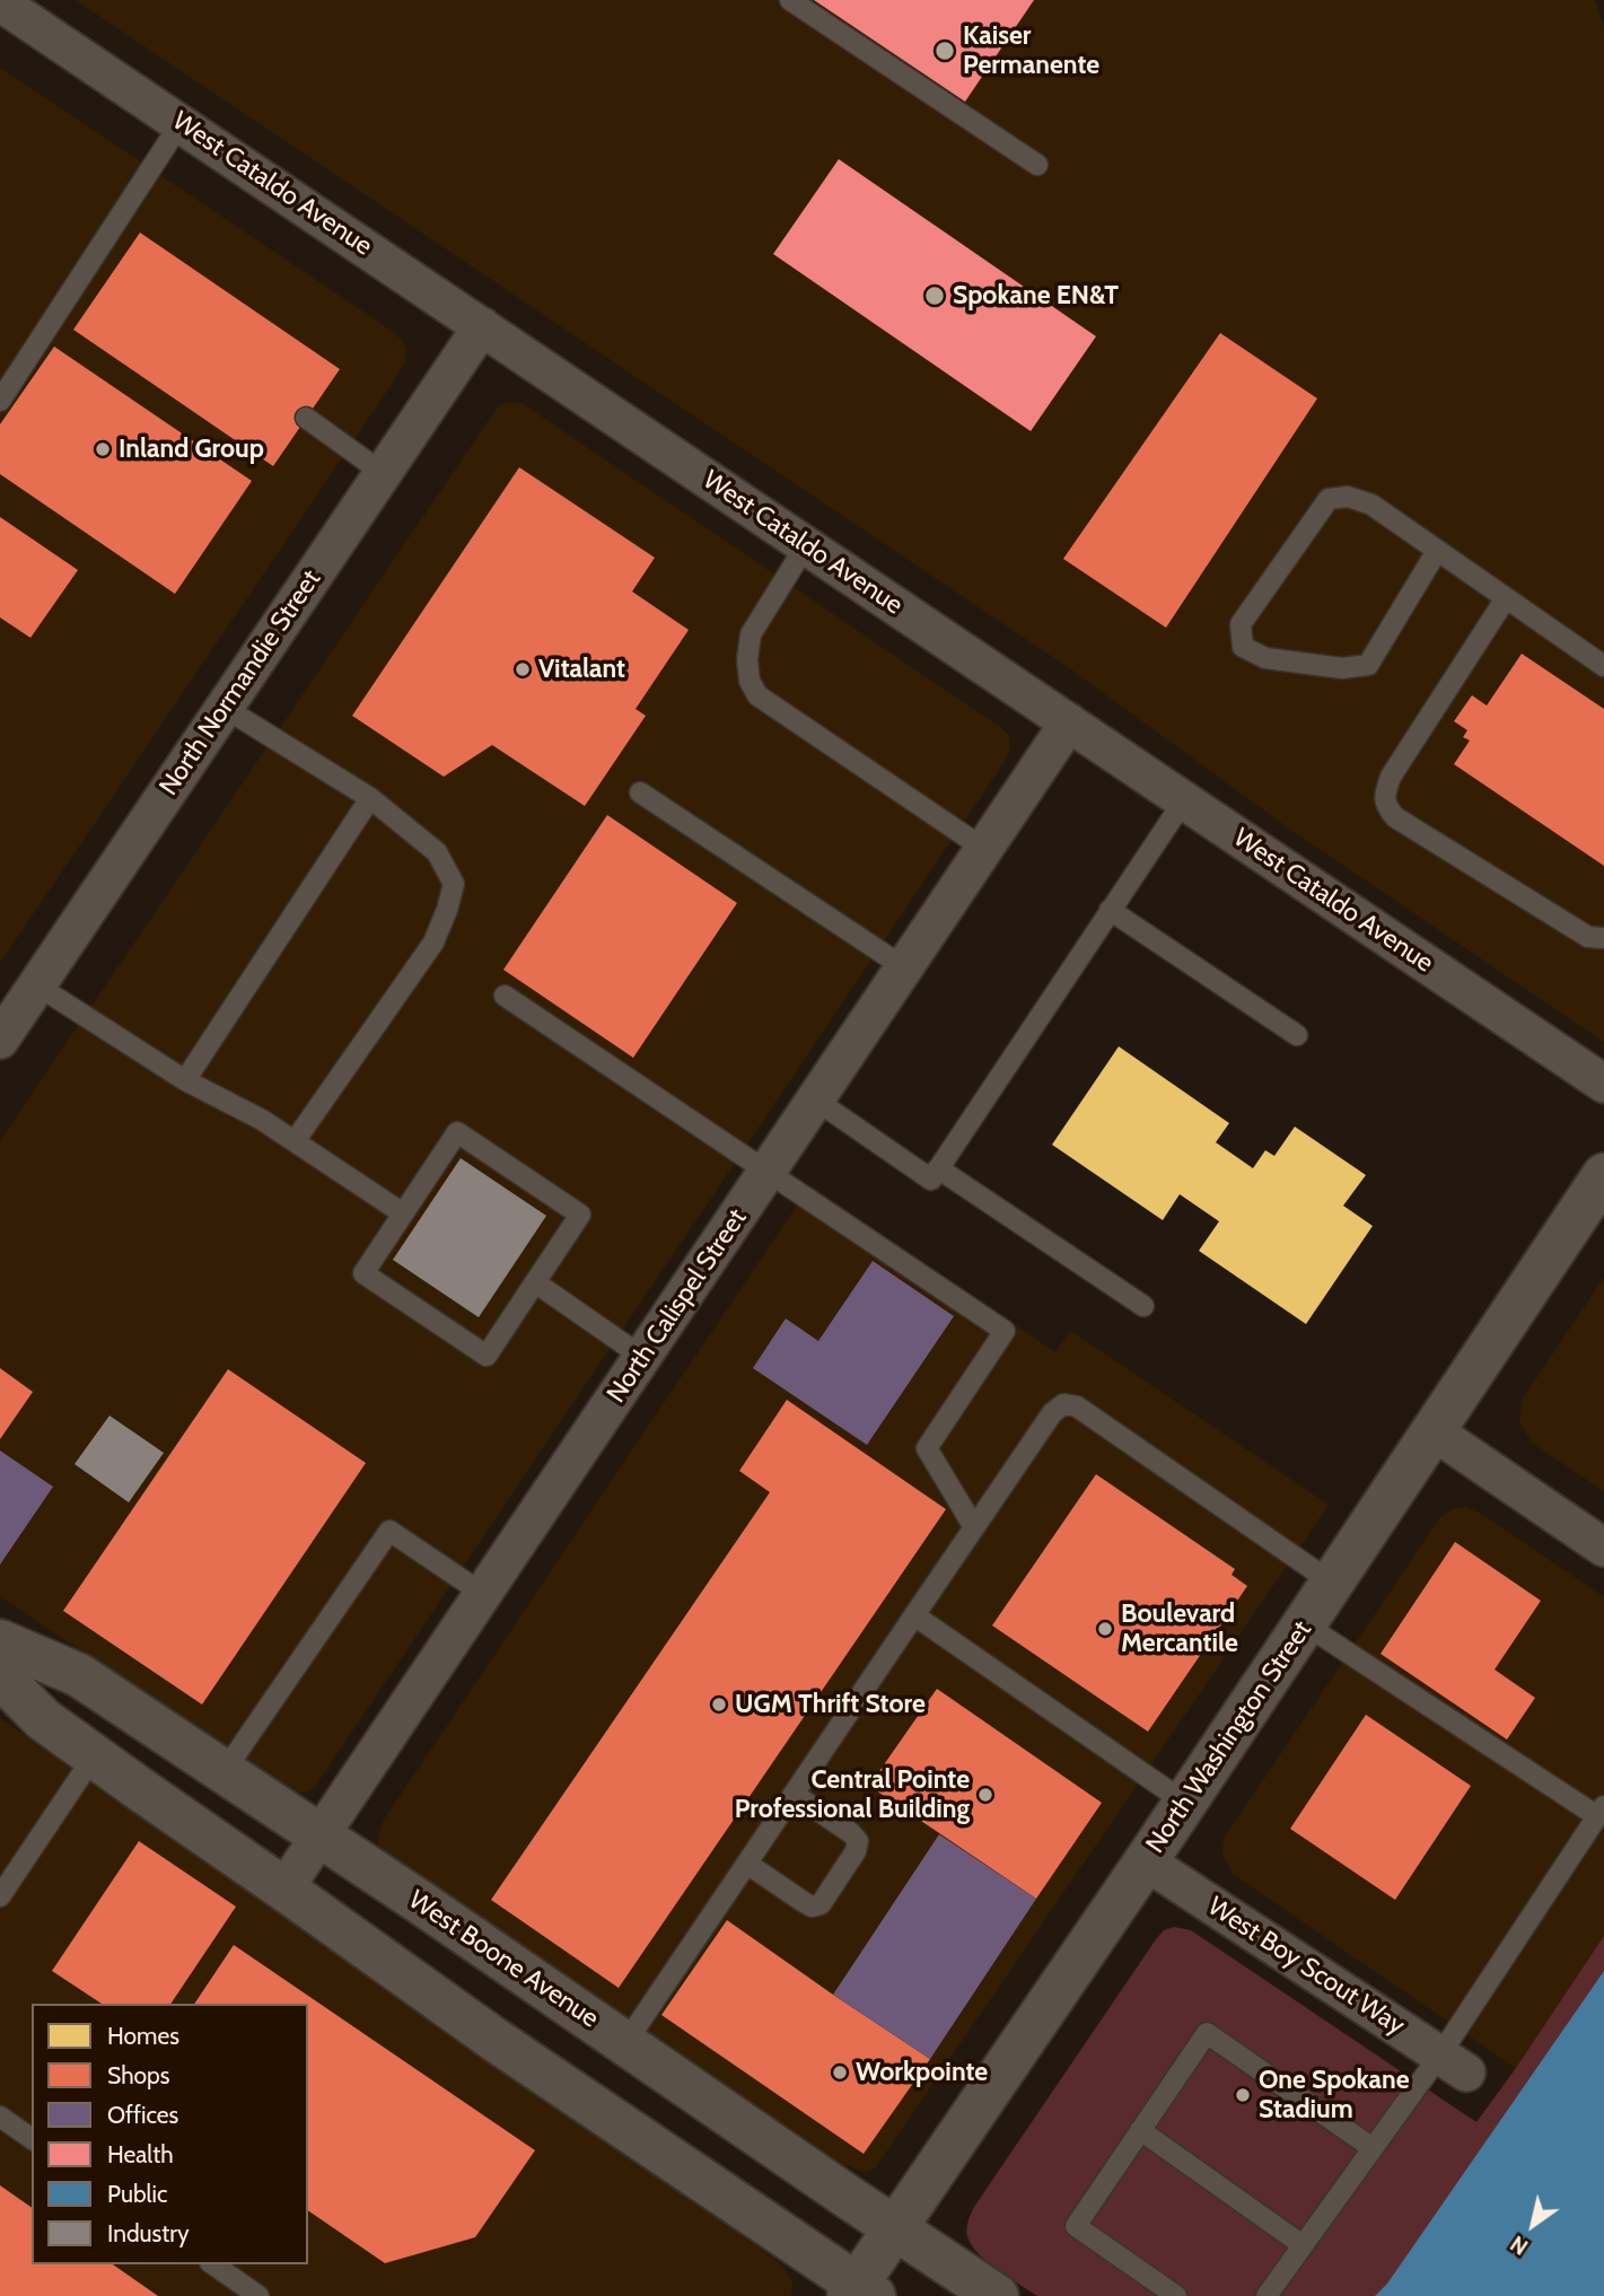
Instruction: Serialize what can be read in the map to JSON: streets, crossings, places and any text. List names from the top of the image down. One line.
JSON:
{"streets":{"street":["West Cataldo Avenue","North Normandie Street","North Calispel Street","North Washington Street","West Boone Avenue","West Boy Scout Way"]},"crossings":[["West Cataldo Avenue","North Normandie Street"],["West Cataldo Avenue","North Calispel Street"],["North Calispel Street","West Boone Avenue"],["North Washington Street","West Boone Avenue"],["North Washington Street","West Boy Scout Way"]],"places":["Kaiser Permanente","Spokane EN&T","Inland Group","Vitalant","Boulevard Mercantile","UGM Thrift Store","Central Pointe Professional Building","Workpointe","One Spokane Stadium"],"legend":["Homes","Shops","Offices","Health","Public","Industry"],"north":"bottom left"}
